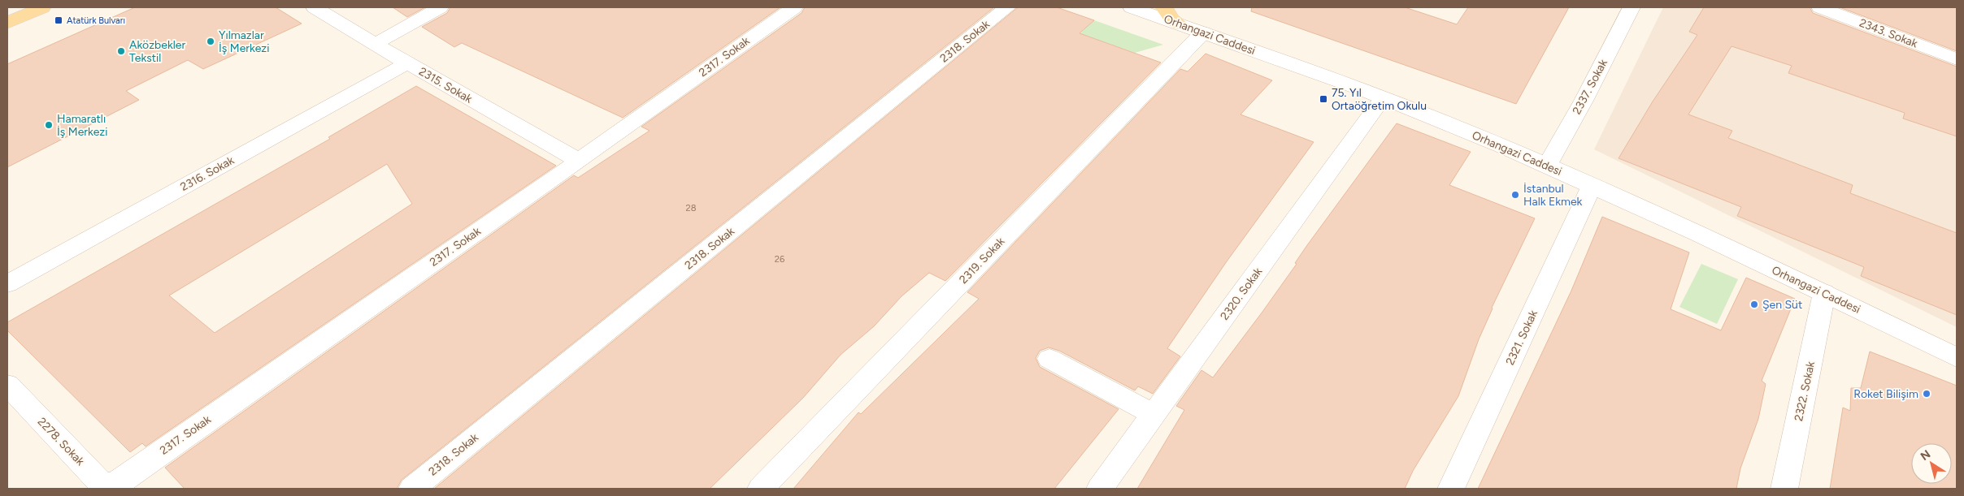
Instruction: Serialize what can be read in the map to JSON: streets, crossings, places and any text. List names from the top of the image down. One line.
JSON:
{"streets":{"street":["2343. Sokak","Orhangazi Caddesi","2318. Sokak","2317. Sokak","2315. Sokak","2337. Sokak","2316. Sokak","2319. Sokak","2320. Sokak","2321. Sokak","2322. Sokak","2278. Sokak"]},"crossings":[["Orhangazi Caddesi","2337. Sokak"],["Orhangazi Caddesi","2319. Sokak"],["Orhangazi Caddesi","2320. Sokak"],["Orhangazi Caddesi","2321. Sokak"],["Orhangazi Caddesi","2322. Sokak"],["2317. Sokak","2315. Sokak"],["2317. Sokak","2278. Sokak"],["2315. Sokak","2316. Sokak"]],"places":{"transit":["Atatürk Bulvarı","75. Yıl Ortaöğretim Okulu"],"other":["Yılmazlar İş Merkezi","Aközbekler Tekstil","Hamaratlı İş Merkezi","İstanbul Halk Ekmek","Şen Süt","Roket Bilişim"]},"house_numbers":["28","26"],"north":"top left"}
